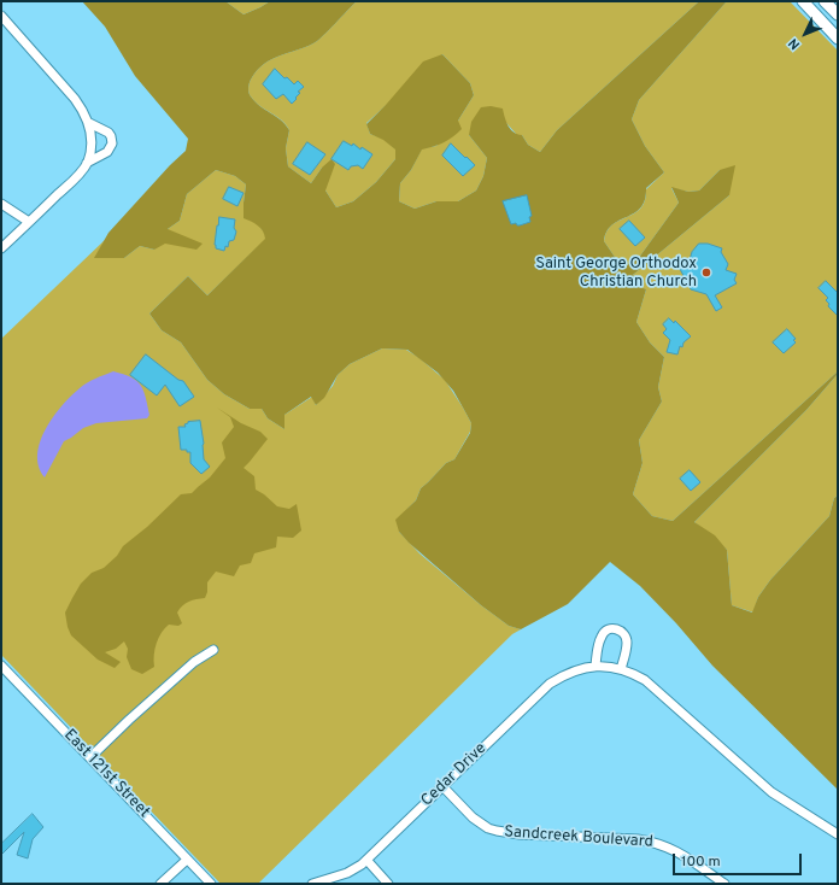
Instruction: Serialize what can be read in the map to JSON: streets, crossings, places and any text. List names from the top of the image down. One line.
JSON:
{"streets":{"street":["East 121st Street","Cedar Drive","Sandcreek Boulevard"]},"crossings":[["Cedar Drive","Sandcreek Boulevard"]],"places":["Saint George Orthodox Christian Church"],"scale_bar":"100 m","north":"bottom left"}
